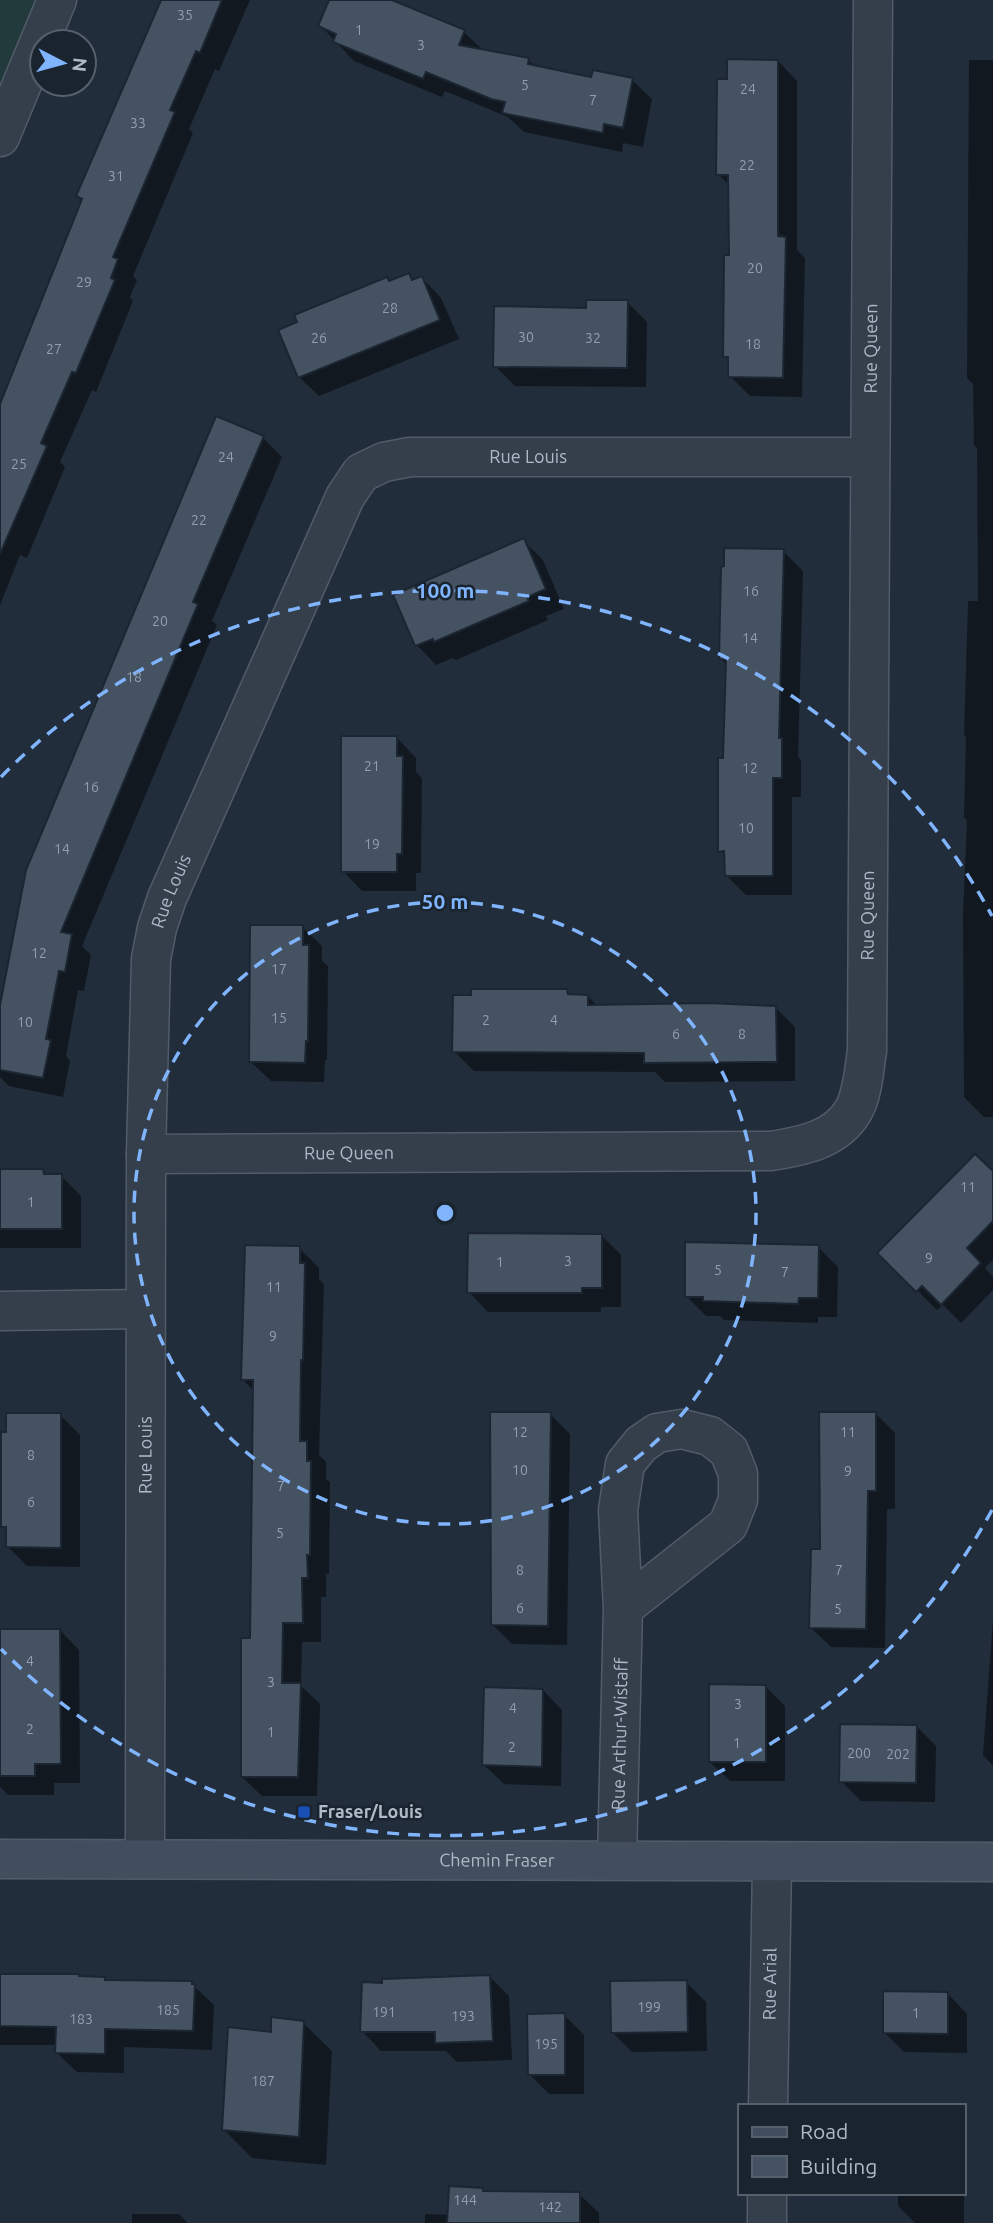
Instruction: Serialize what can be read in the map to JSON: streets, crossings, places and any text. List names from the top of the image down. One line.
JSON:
{"streets":{"street":["Rue Queen","Rue Louis","Rue Arthur-Wistaff","Chemin Fraser","Rue Arial"]},"crossings":[["Rue Queen","Rue Louis"],["Rue Louis","Chemin Fraser"],["Rue Arthur-Wistaff","Chemin Fraser"],["Chemin Fraser","Rue Arial"]],"places":{"transit":["Fraser/Louis"]},"house_numbers":["35","1","3","5","24","7","33","22","31","20","29","28","30","26","32","18","27","24","25","22","16","20","14","18","21","12","16","10","19","14","12","17","15","2","4","10","6","8","11","1","9","3","1","5","7","11","9","12","11","8","10","9","7","6","5","8","7","6","5","4","3","3","4","2","1","1","2","200","202","199","185","191","1","193","183","195","187","144","142"],"legend":["Road","Building"],"north":"right","rings":["100 m","50 m"]}
